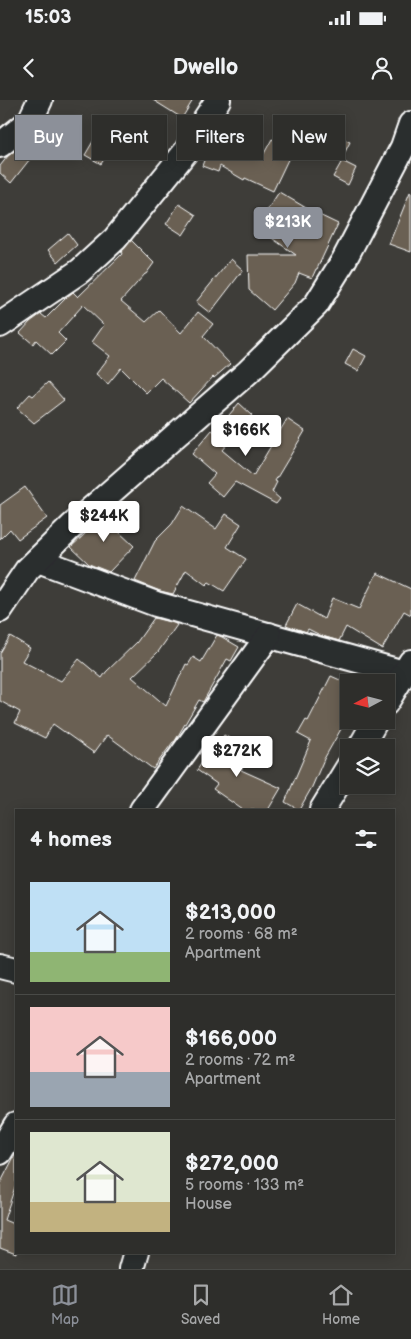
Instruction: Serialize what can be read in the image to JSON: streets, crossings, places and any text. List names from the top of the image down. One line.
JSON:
{"north":"left","page":{"status":"15:03","header":"Dwello","chip":["Buy","Rent","Filters","New"],"price":["$213K","$166K","$244K","$272K"],"heading":"4 homes","list":[{"name":"$213,000","note":"2 rooms · 68 m² · Apartment"},{"name":"$166,000","note":"2 rooms · 72 m² · Apartment"},{"name":"$272,000","note":"5 rooms · 133 m² · House"}],"tabs":["Map","Saved","Home"]}}
